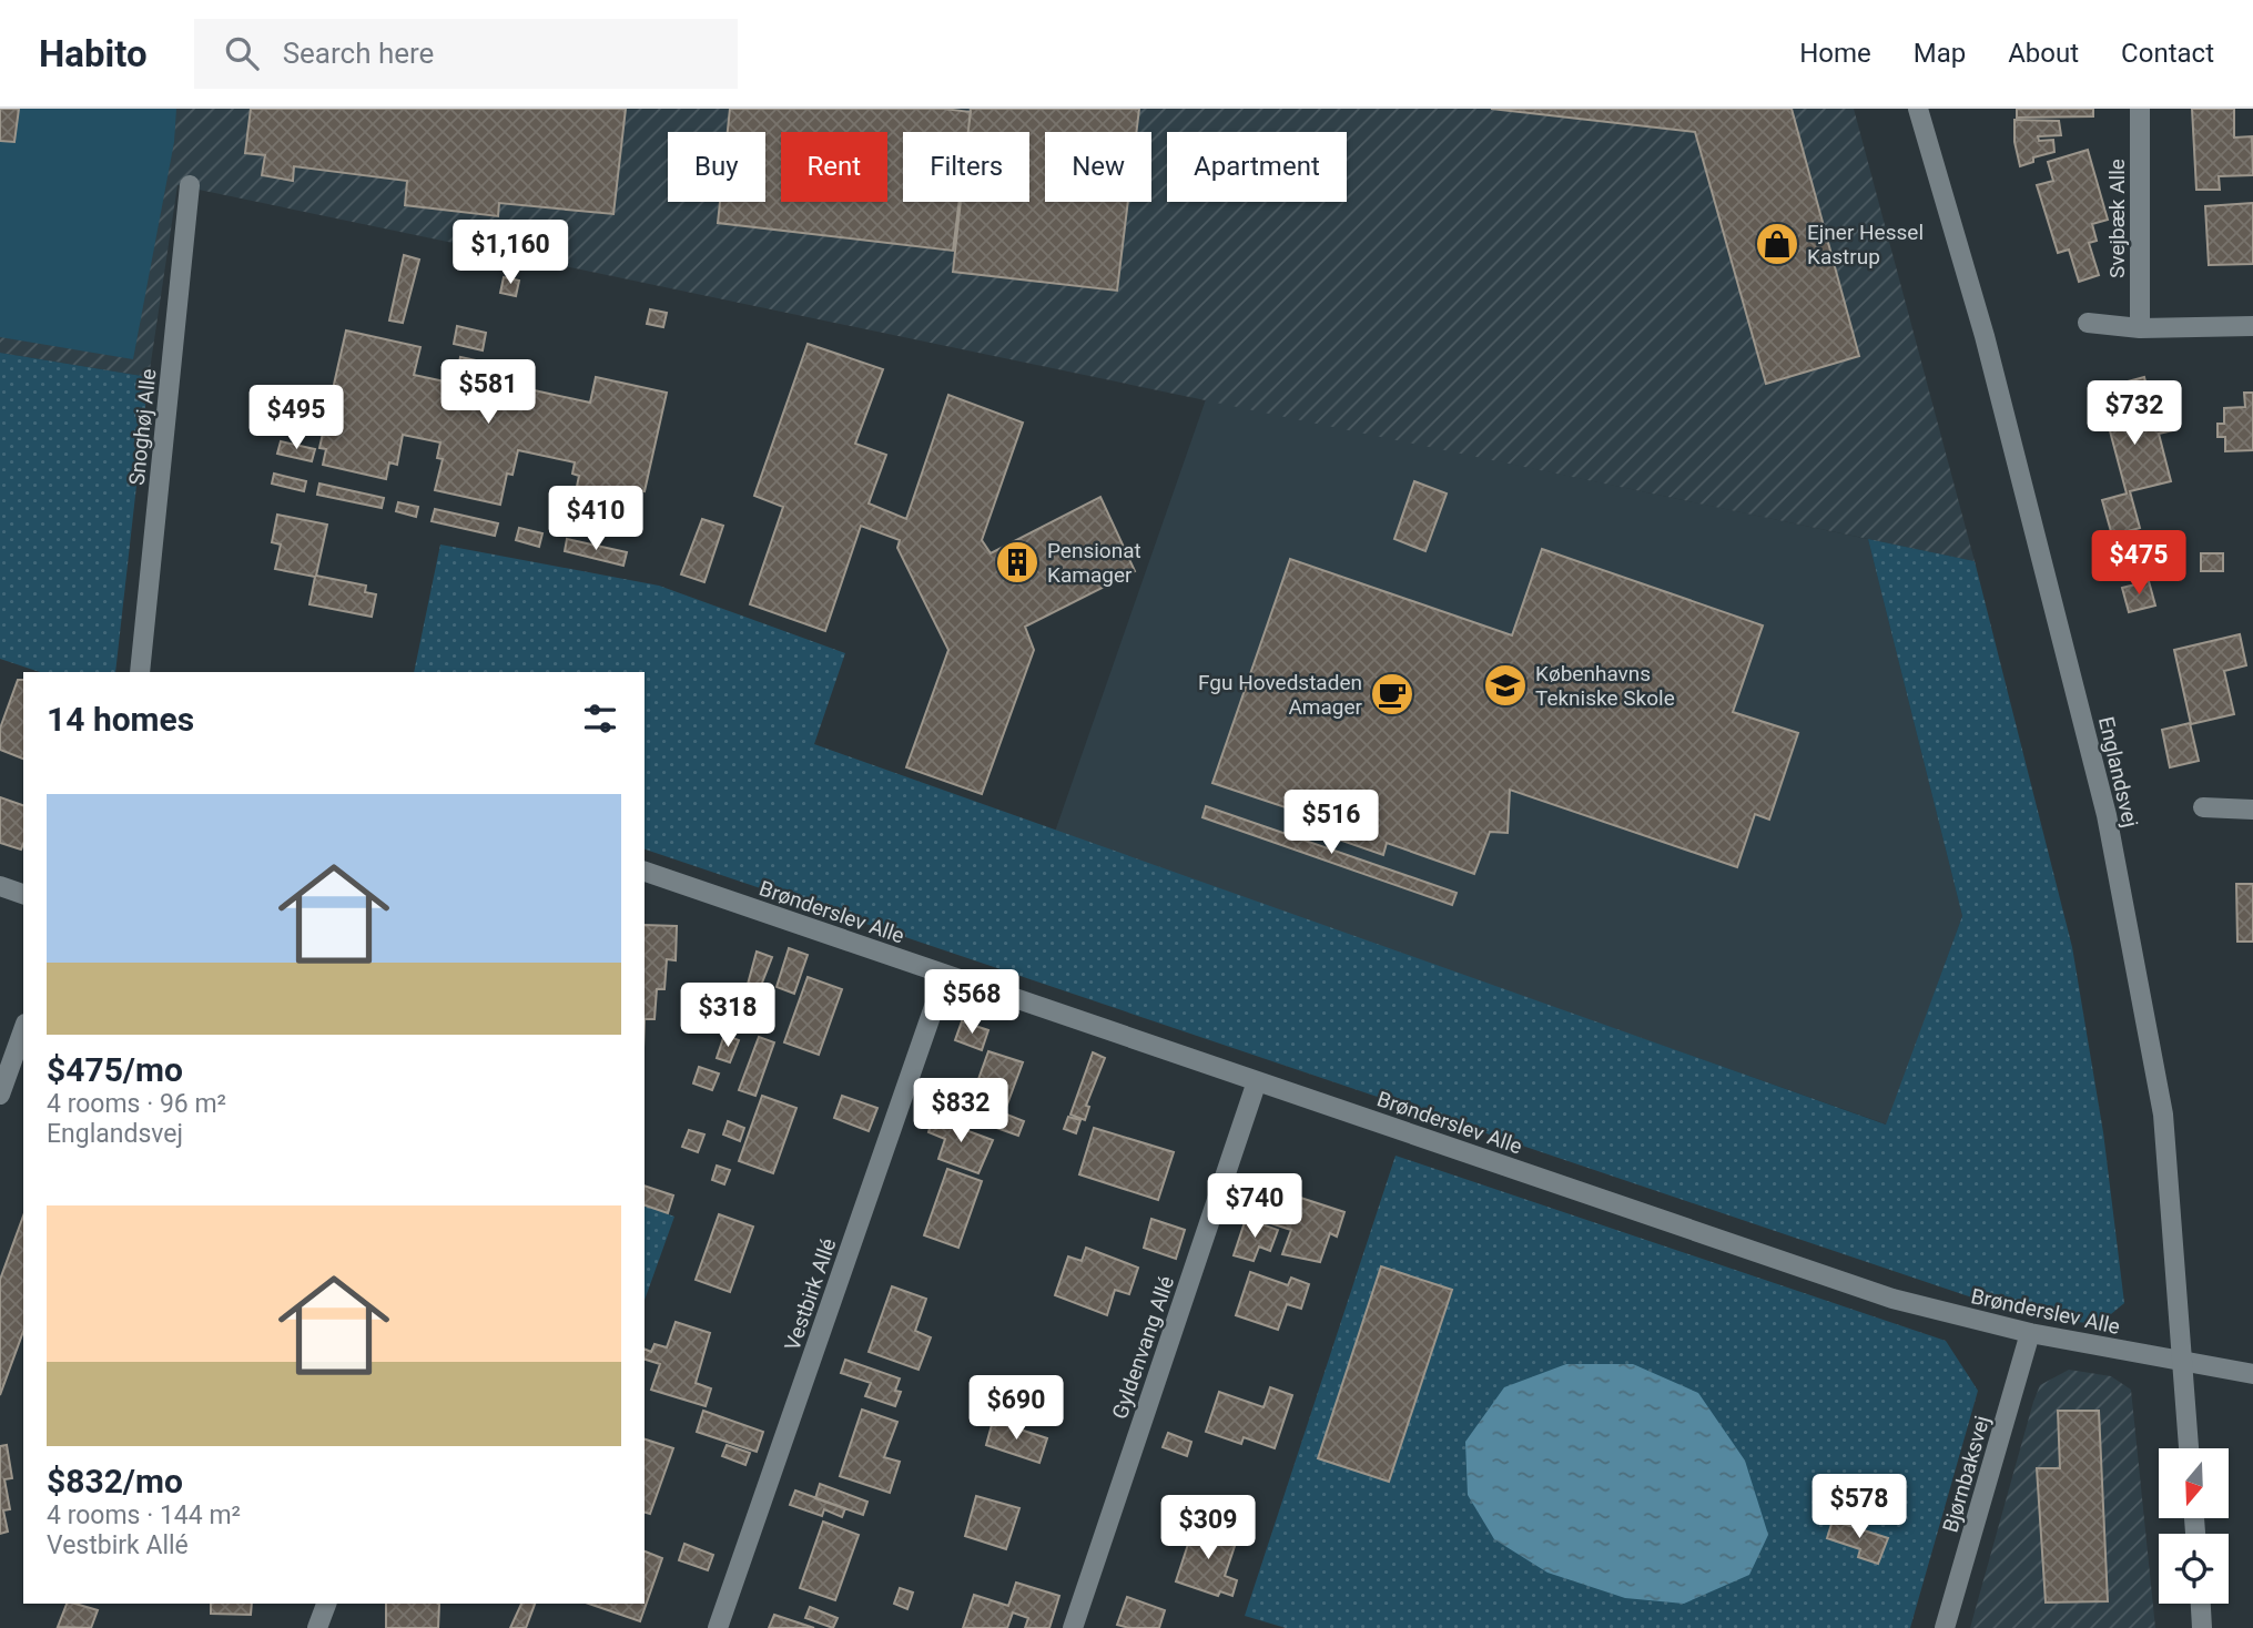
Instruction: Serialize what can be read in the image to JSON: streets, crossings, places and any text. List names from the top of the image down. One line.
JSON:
{"streets":{"street":["Svejbæk Alle","Snoghøj Alle","Englandsvej","Brønderslev Alle","Vestbirk Allé","Gyldenvang Allé","Bjørnbaksvej"]},"crossings":[["Englandsvej","Brønderslev Alle"],["Brønderslev Alle","Vestbirk Allé"],["Brønderslev Alle","Gyldenvang Allé"],["Brønderslev Alle","Bjørnbaksvej"]],"places":{"shop":["Ejner Hessel Kastrup"],"building":["Pensionat Kamager"],"school or university":["Københavns Tekniske Skole"],"cafe":["Fgu Hovedstaden Amager"]},"north":"bottom","page":{"header":"Habito","search":"Search here","nav":["Home","Map","About","Contact"],"chip":["Buy","Rent","Filters","New","Apartment"],"price":["$1,160","$581","$732","$495","$410","$475","$516","$568","$318","$832","$740","$690","$578","$309"],"heading":"14 homes","list":[{"name":"$475/mo","note":"4 rooms · 96 m² · Englandsvej"},{"name":"$832/mo","note":"4 rooms · 144 m² · Vestbirk Allé"}]}}
